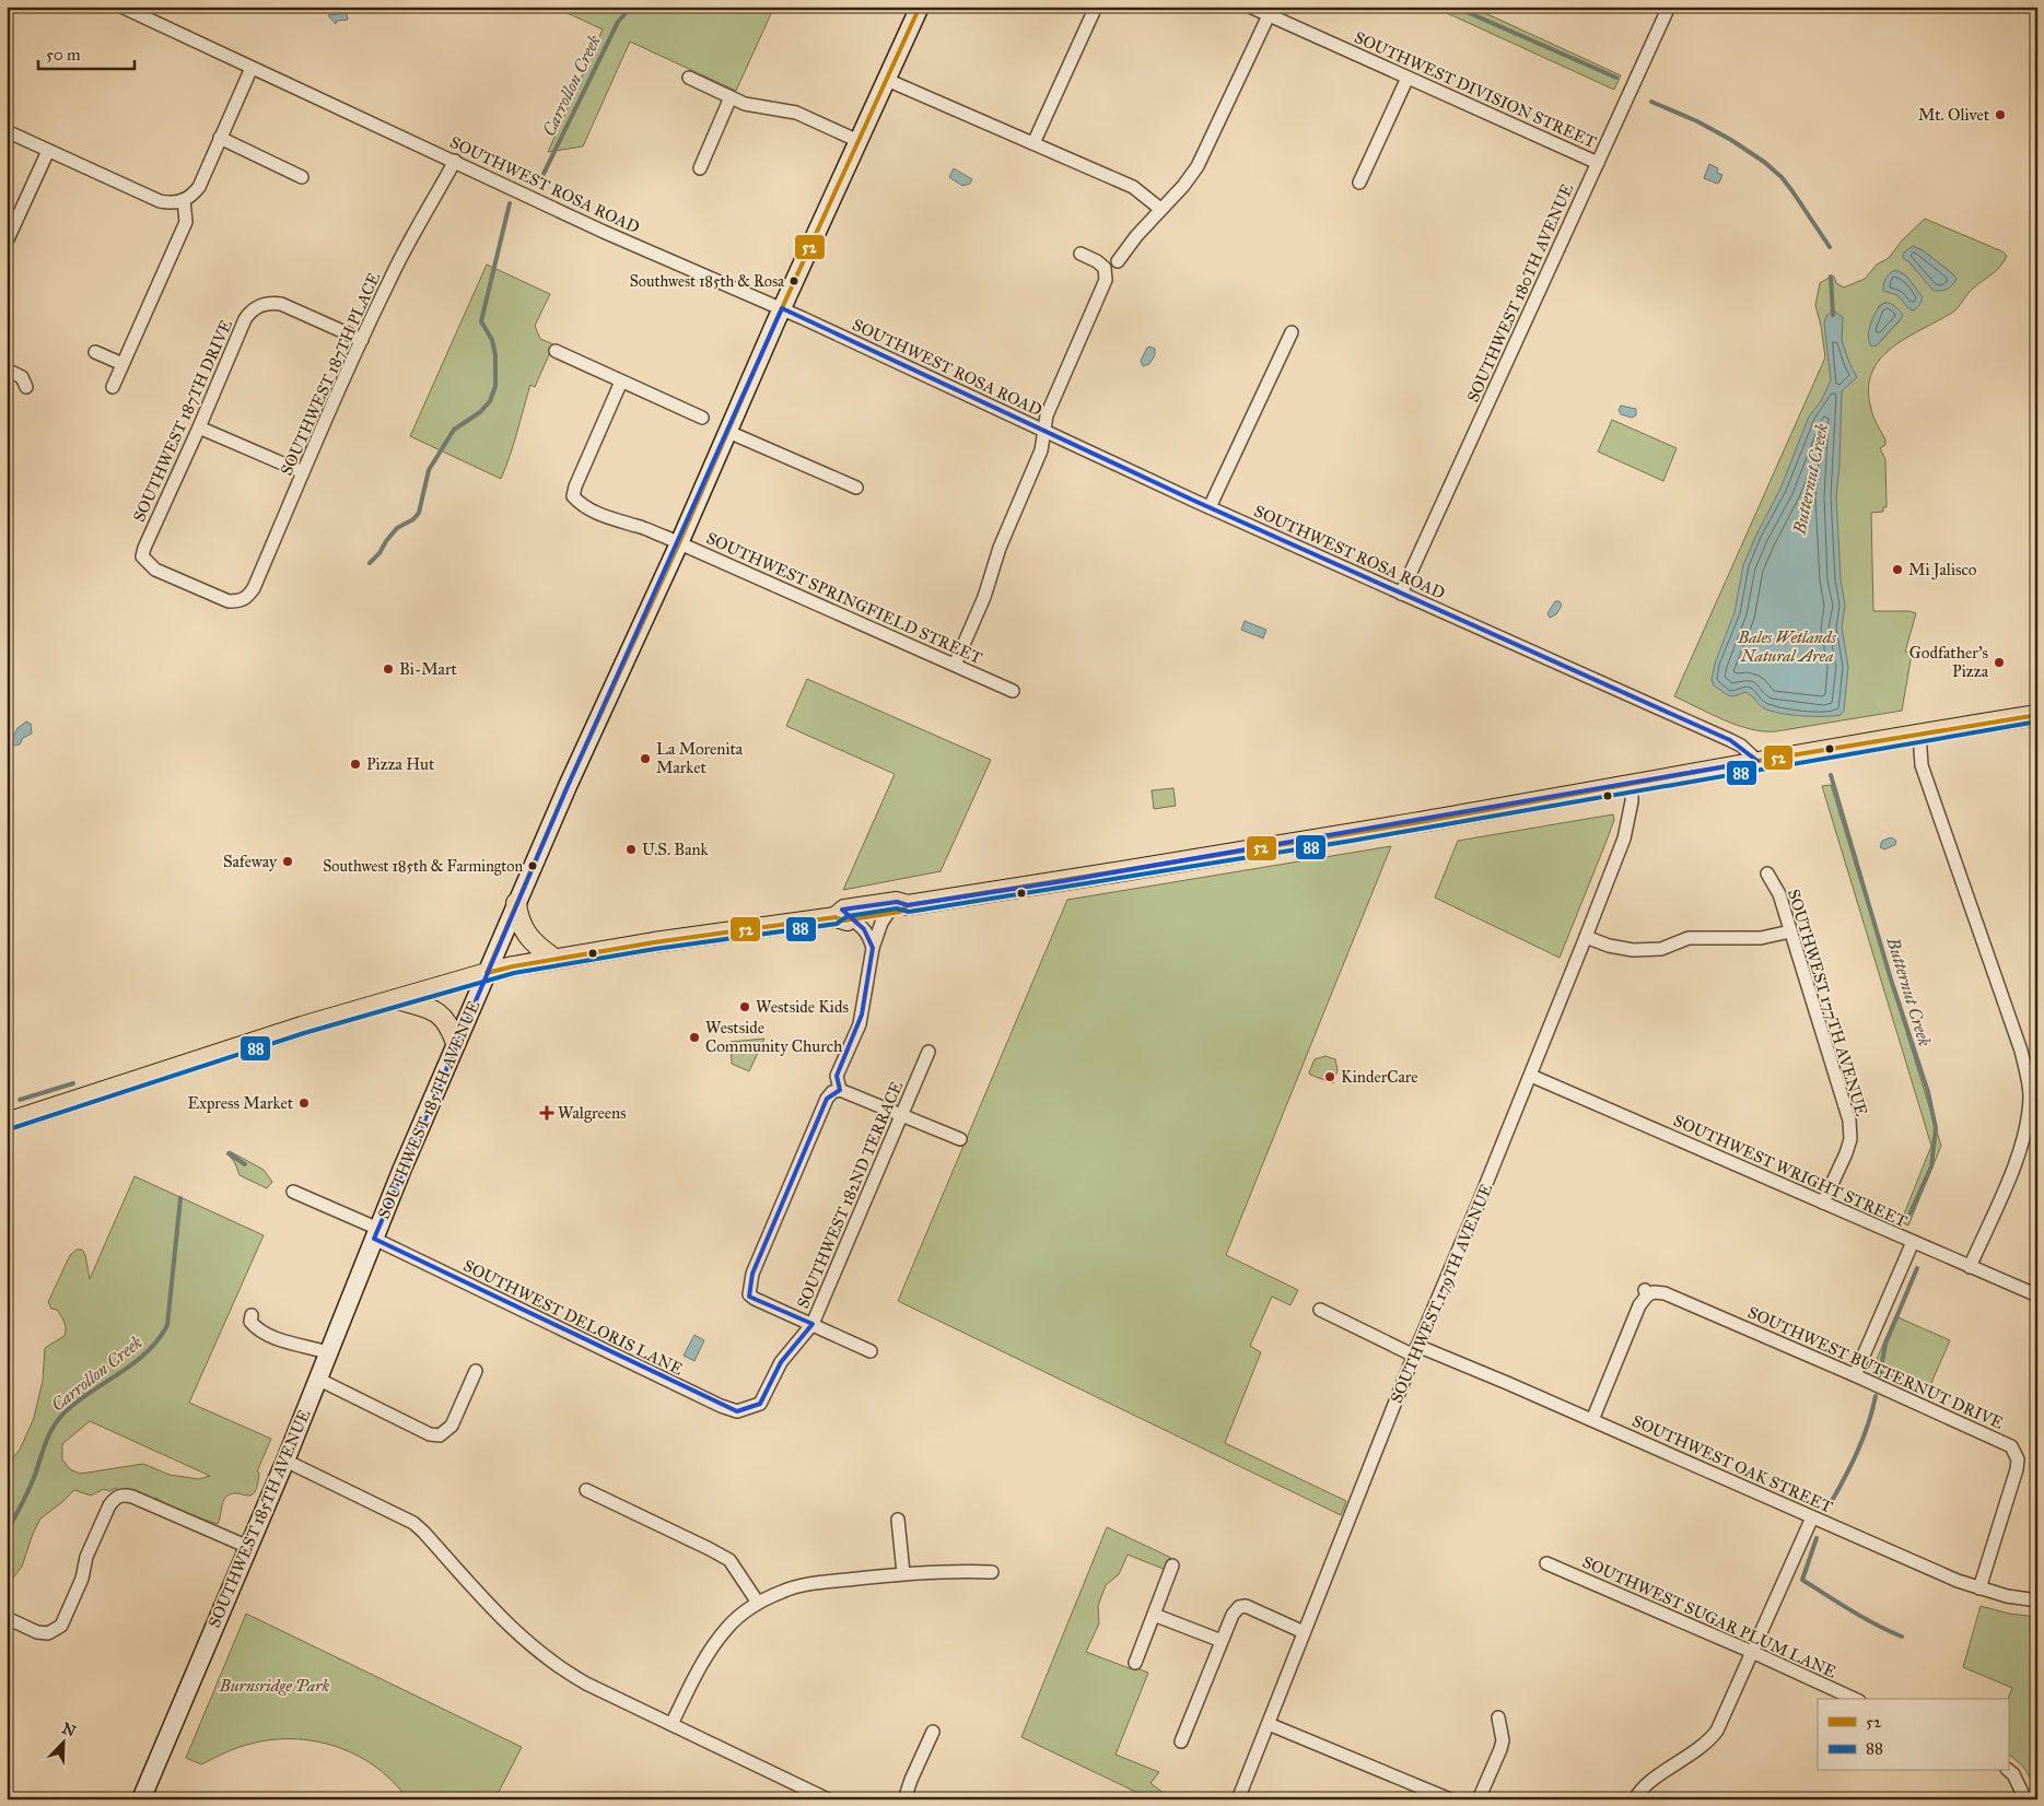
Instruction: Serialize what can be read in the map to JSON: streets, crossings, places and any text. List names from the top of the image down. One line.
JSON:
{"streets":{"main road":["SOUTHWEST 185TH AVENUE"],"street":["SOUTHWEST DIVISION STREET","SOUTHWEST ROSA ROAD","SOUTHWEST 180TH AVENUE","SOUTHWEST 187TH PLACE","SOUTHWEST 187TH DRIVE","SOUTHWEST SPRINGFIELD STREET","SOUTHWEST 177TH AVENUE","SOUTHWEST WRIGHT STREET","SOUTHWEST 182ND TERRACE","SOUTHWEST 179TH AVENUE","SOUTHWEST DELORIS LANE","SOUTHWEST BUTTERNUT DRIVE","SOUTHWEST OAK STREET","SOUTHWEST SUGAR PLUM LANE"]},"crossings":[["SOUTHWEST DIVISION STREET","SOUTHWEST 180TH AVENUE"],["SOUTHWEST ROSA ROAD","SOUTHWEST 180TH AVENUE"],["SOUTHWEST ROSA ROAD","SOUTHWEST 187TH PLACE"],["SOUTHWEST ROSA ROAD","SOUTHWEST 185TH AVENUE"],["SOUTHWEST 187TH PLACE","SOUTHWEST 187TH DRIVE"],["SOUTHWEST SPRINGFIELD STREET","SOUTHWEST 185TH AVENUE"],["SOUTHWEST 177TH AVENUE","SOUTHWEST WRIGHT STREET"],["SOUTHWEST 185TH AVENUE","SOUTHWEST DELORIS LANE"],["SOUTHWEST WRIGHT STREET","SOUTHWEST 179TH AVENUE"],["SOUTHWEST 182ND TERRACE","SOUTHWEST DELORIS LANE"],["SOUTHWEST 179TH AVENUE","SOUTHWEST OAK STREET"],["SOUTHWEST BUTTERNUT DRIVE","SOUTHWEST OAK STREET"]],"water":["Carrollon Creek","Butternut Creek"],"parks":["Bales Wetlands Natural Area","Burnsridge Park"],"places":{"other":["Mt. Olivet","Southwest 185th & Rosa","Mi Jalisco","Godfather's Pizza","Bi-Mart","La Morenita Market","Pizza Hut","U.S. Bank","Safeway","Southwest 185th & Farmington","Westside Kids","Westside Community Church","KinderCare","Express Market"],"health":["Walgreens"]},"lines":["transit line 52","transit line 88"],"legend":["52","88"],"scale_bar":"50 m","north":"top right"}
